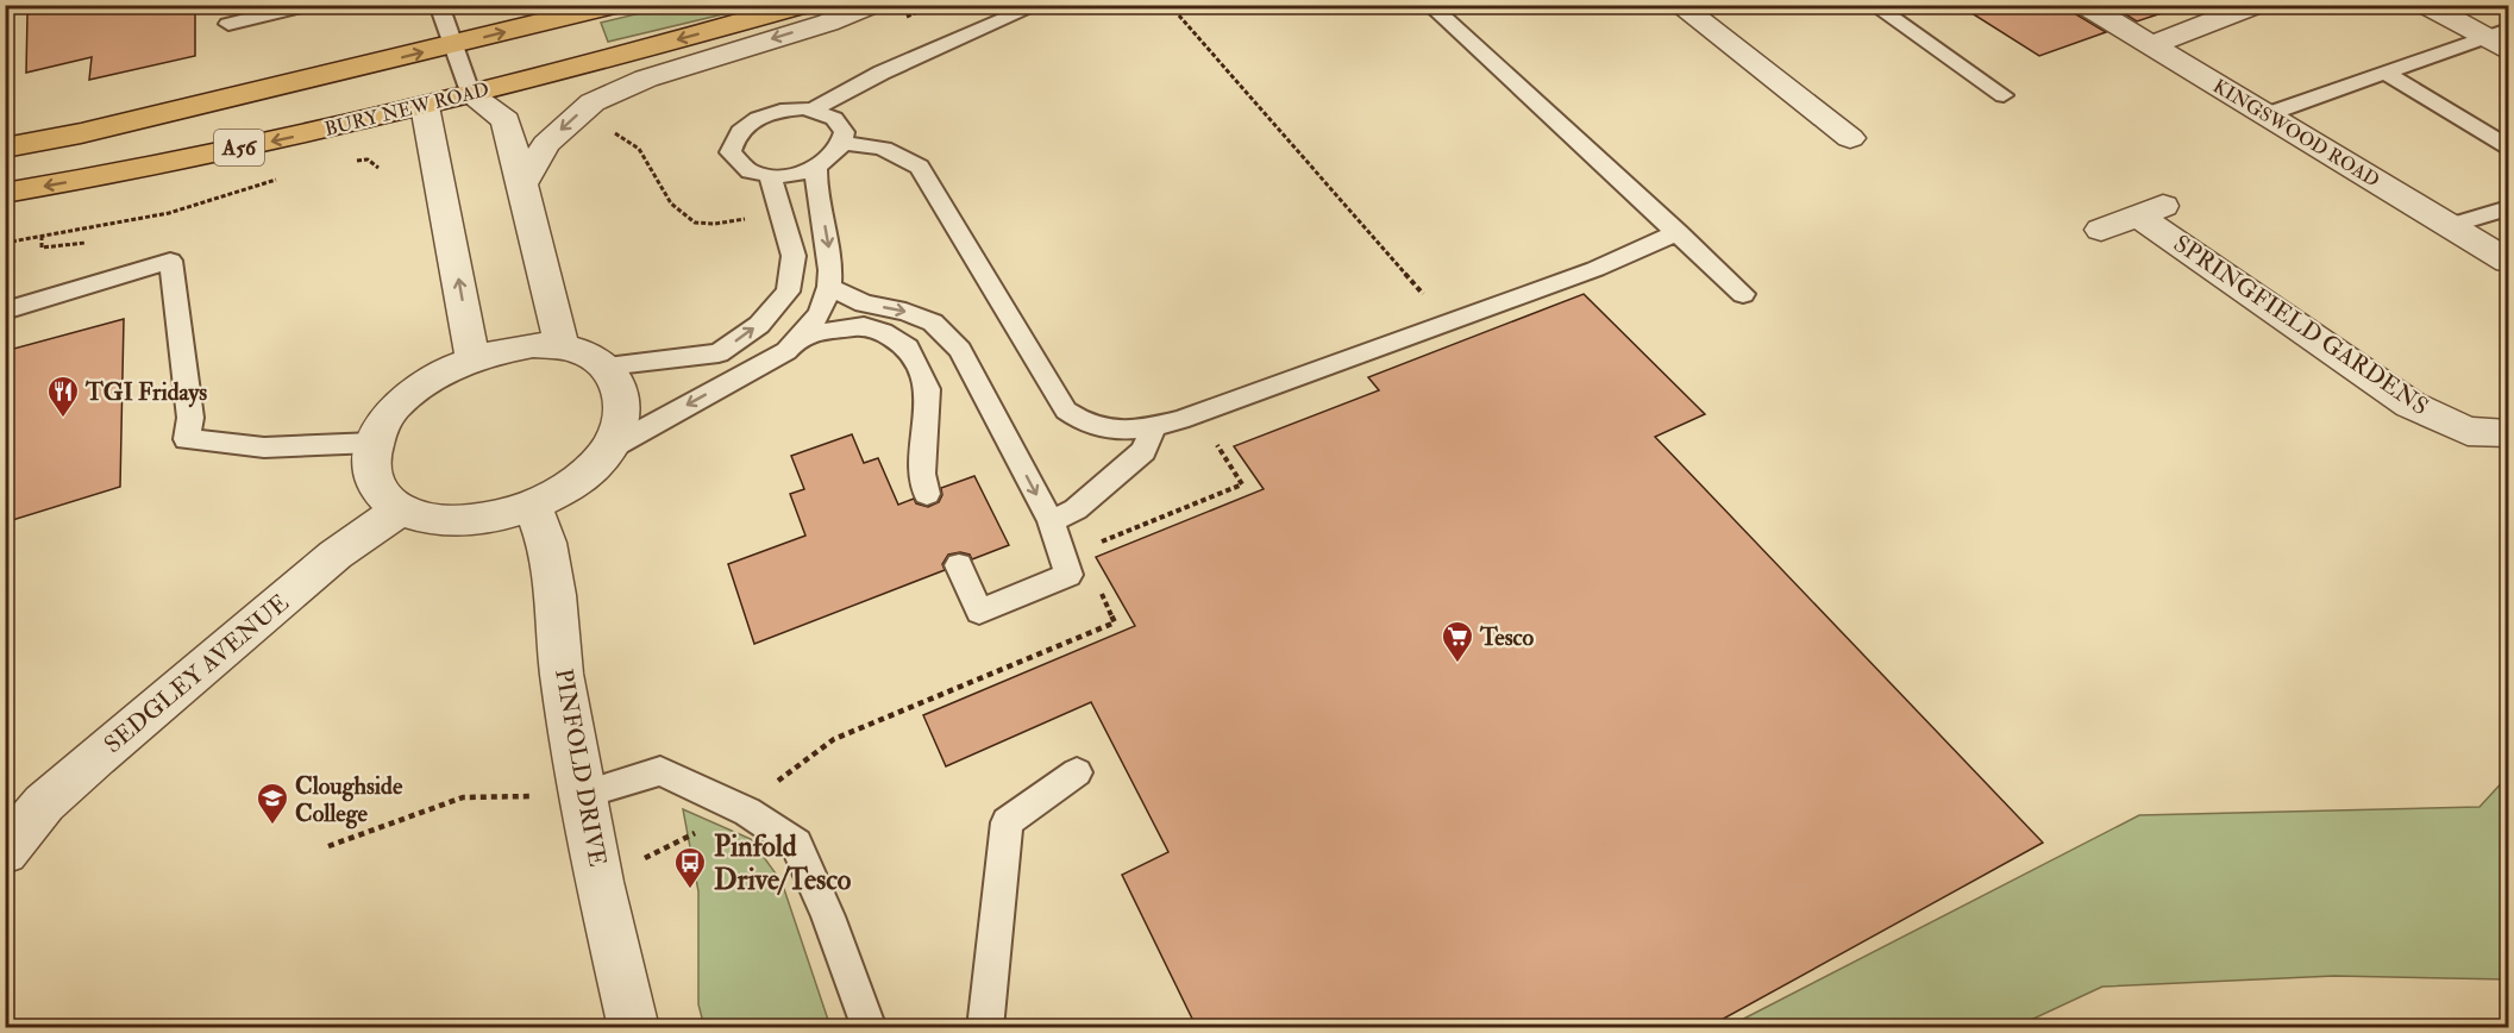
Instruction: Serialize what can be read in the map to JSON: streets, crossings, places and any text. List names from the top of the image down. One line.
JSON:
{"streets":{"highway":["BURY NEW ROAD","A56"],"street":["KINGSWOOD ROAD","SPRINGFIELD GARDENS","SEDGLEY AVENUE","PINFOLD DRIVE"]},"crossings":[["SEDGLEY AVENUE","PINFOLD DRIVE"]],"places":{"restaurant":["TGI Fridays"],"supermarket":["Tesco"],"school or university":["Cloughside College"],"bus stop":["Pinfold Drive/Tesco"]}}
